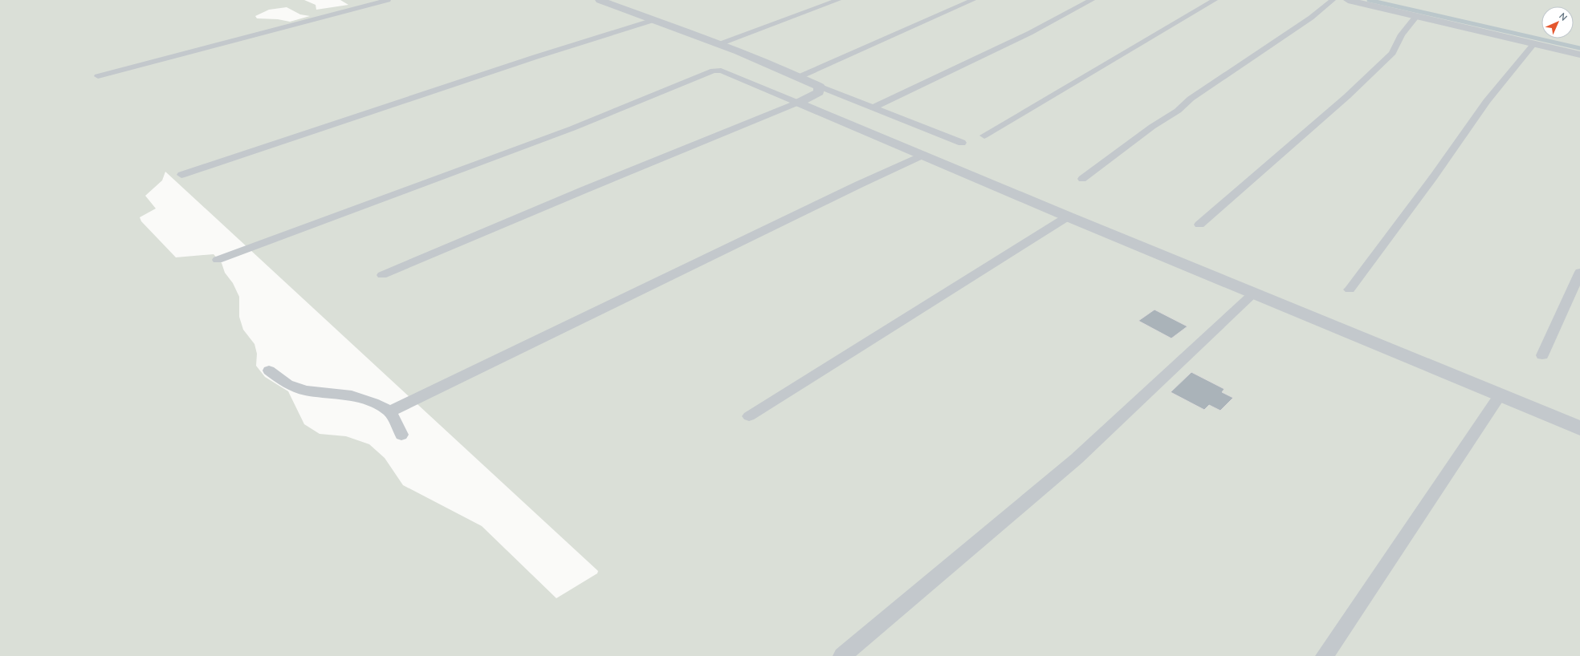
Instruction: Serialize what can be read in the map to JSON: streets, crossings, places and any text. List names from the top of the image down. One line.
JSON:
{"north":"top right"}
